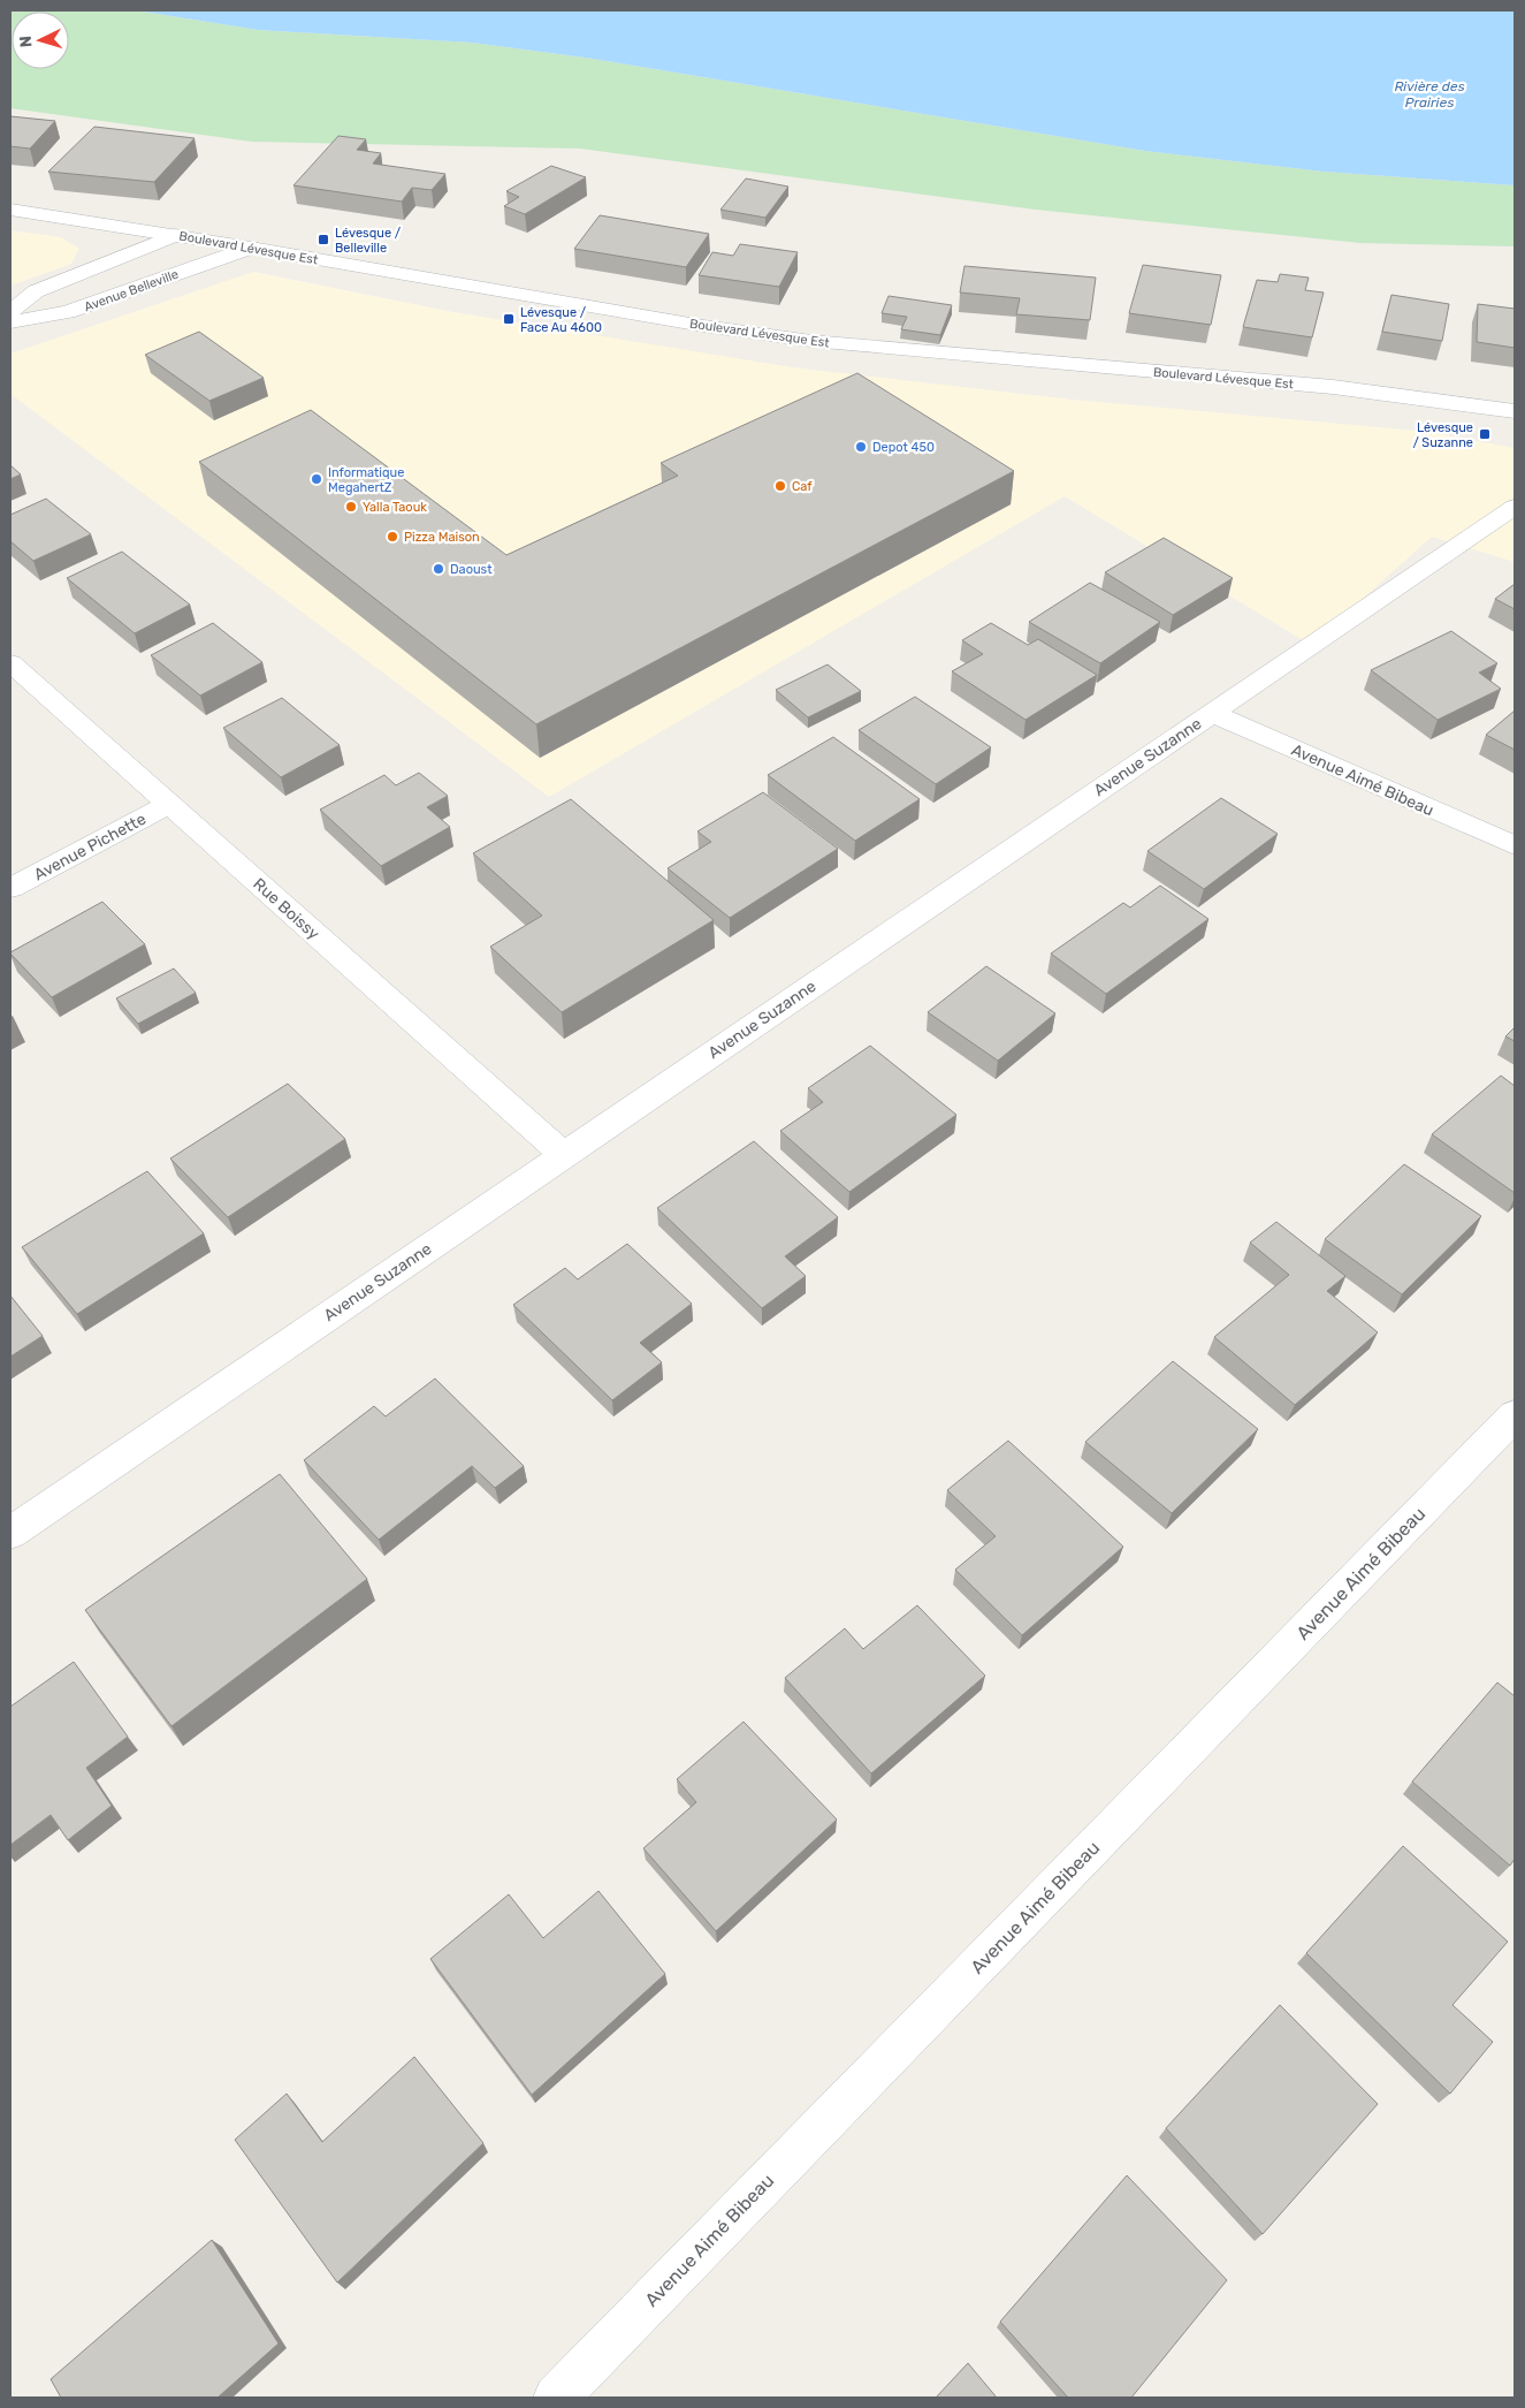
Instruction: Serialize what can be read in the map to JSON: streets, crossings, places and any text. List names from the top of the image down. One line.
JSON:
{"streets":{"street":["Boulevard Lévesque Est","Avenue Belleville","Avenue Suzanne","Avenue Aimé Bibeau","Avenue Pichette","Rue Boissy"]},"crossings":[["Boulevard Lévesque Est","Avenue Belleville"],["Avenue Suzanne","Avenue Aimé Bibeau"],["Avenue Suzanne","Rue Boissy"],["Avenue Pichette","Rue Boissy"]],"water":["Rivière des Prairies"],"places":{"transit":["Lévesque / Belleville","Lévesque / Face Au 4600","Lévesque / Suzanne"],"other":["Depot 450","Informatique MegahertZ","Caf","Yalla Taouk","Pizza Maison","Daoust"]},"north":"left"}
